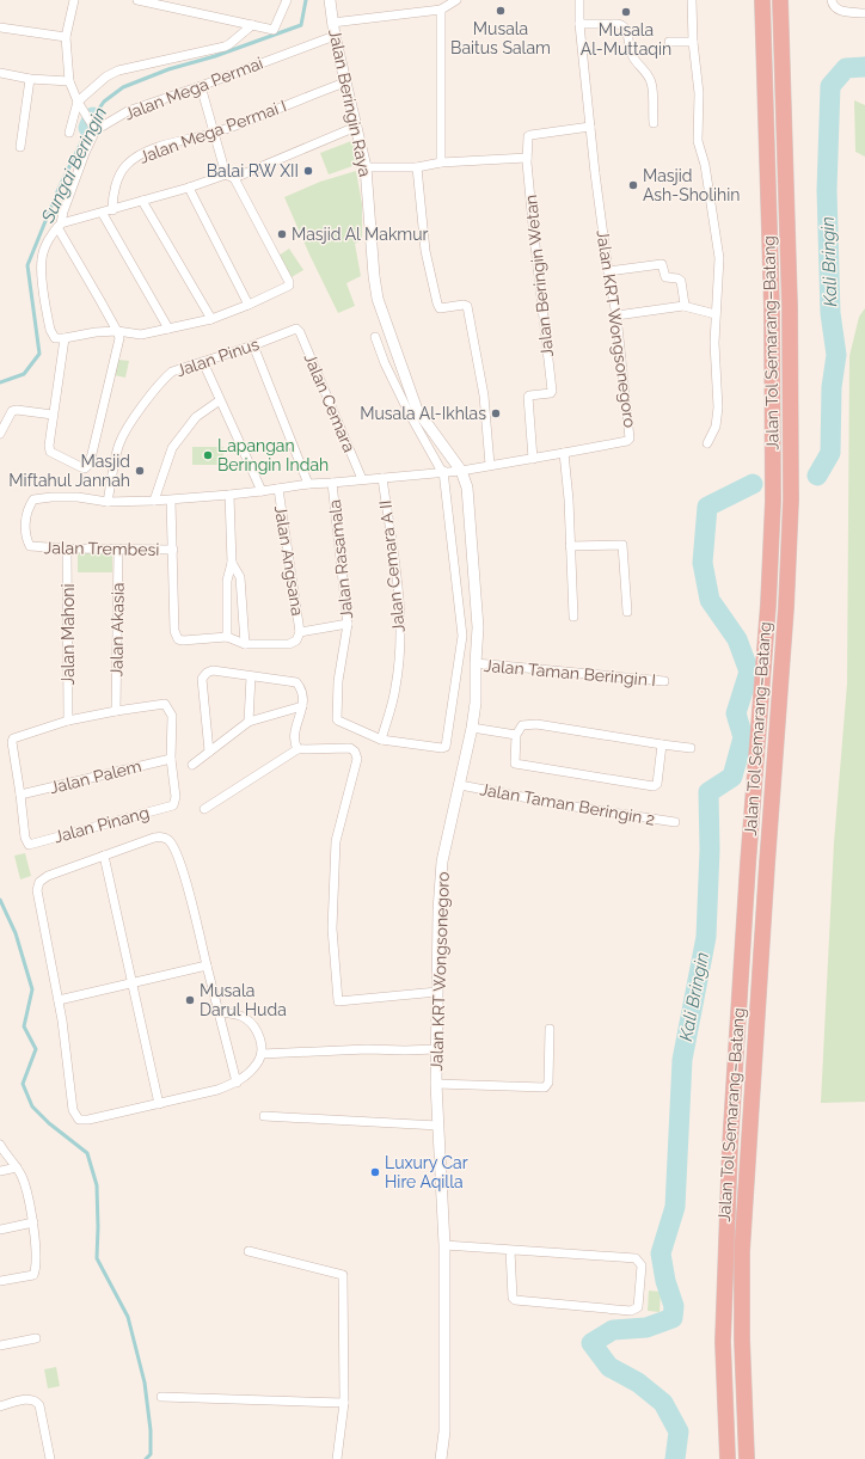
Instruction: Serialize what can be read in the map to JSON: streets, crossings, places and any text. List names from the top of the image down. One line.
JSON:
{"streets":{"highway":["Jalan Tol Semarang–Batang"],"street":["Jalan Mega Permai","Jalan Beringin Raya","Jalan Mega Permai I","Jalan Beringin Wetan","Jalan KRT Wongsonegoro","Jalan Pinus","Jalan Cemara","Jalan Trembesi","Jalan Rasamala","Jalan Angsana","Jalan Cemara A II","Jalan Akasia","Jalan Mahoni","Jalan Taman Beringin I","Jalan Palem","Jalan Taman Beringin 2","Jalan Pinang"]},"crossings":[["Jalan Mega Permai","Jalan Beringin Raya"],["Jalan Beringin Raya","Jalan Mega Permai I"],["Jalan Beringin Raya","Jalan KRT Wongsonegoro"],["Jalan Beringin Wetan","Jalan KRT Wongsonegoro"],["Jalan KRT Wongsonegoro","Jalan Taman Beringin I"],["Jalan KRT Wongsonegoro","Jalan Taman Beringin 2"],["Jalan Pinus","Jalan Cemara"],["Jalan Pinus","Jalan Trembesi"],["Jalan Pinus","Jalan Rasamala"],["Jalan Pinus","Jalan Angsana"],["Jalan Trembesi","Jalan Akasia"],["Jalan Trembesi","Jalan Mahoni"],["Jalan Rasamala","Jalan Cemara A II"],["Jalan Palem","Jalan Pinang"]],"water":["Sungai Beringin","Kali Bringin"],"places":["Musala Baitus Salam","Musala Al-Muttaqin","Balai RW XII","Masjid Ash-Sholihin","Masjid Al Makmur","Musala Al-Ikhlas","Lapangan Beringin Indah","Masjid Miftahul Jannah","Musala Darul Huda","Luxury Car Hire Aqilla"]}
